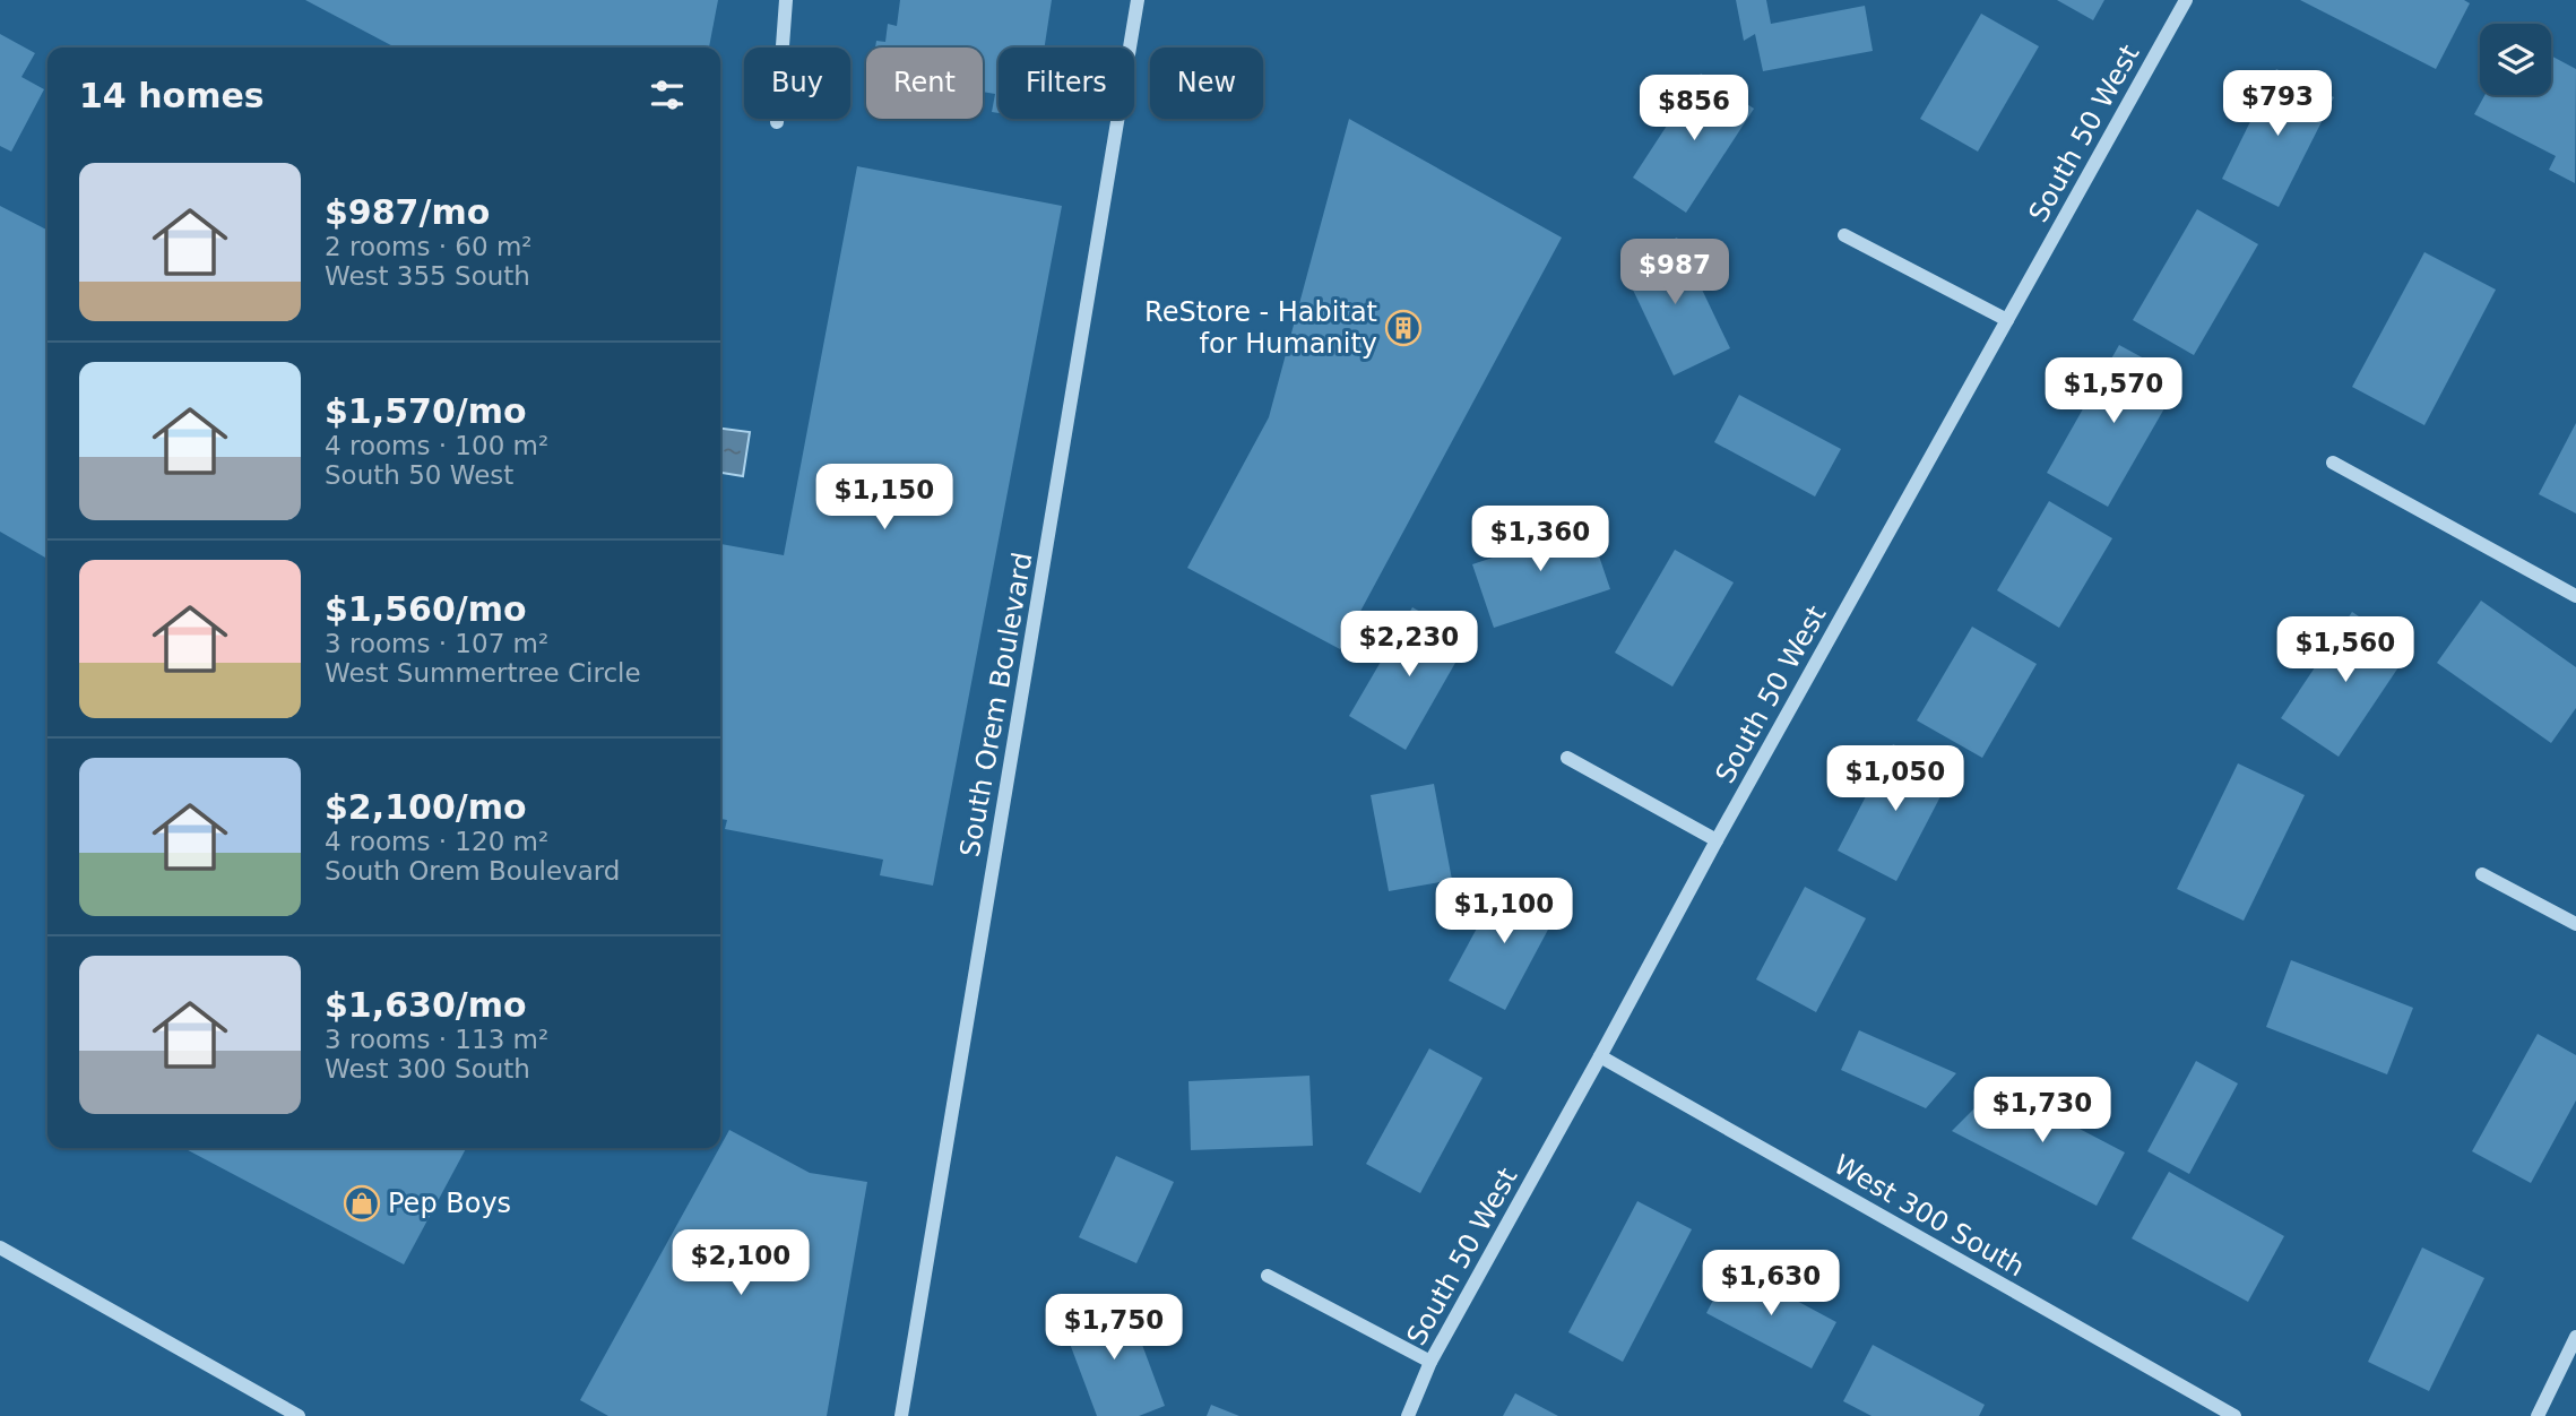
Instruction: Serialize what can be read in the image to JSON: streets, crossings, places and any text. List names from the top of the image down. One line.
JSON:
{"streets":{"street":["South 50 West","South Orem Boulevard","West 300 South"]},"crossings":[["South 50 West","West 300 South"]],"places":{"building":["ReStore - Habitat for Humanity"],"shop":["Pep Boys"]},"page":{"chip":["Buy","Rent","Filters","New"],"heading":"14 homes","price":["$793","$856","$987","$1,570","$1,150","$1,360","$2,230","$1,560","$1,050","$1,100","$1,730","$2,100","$1,630","$1,750"],"list":[{"name":"$987/mo","note":"2 rooms · 60 m² · West 355 South"},{"name":"$1,570/mo","note":"4 rooms · 100 m² · South 50 West"},{"name":"$1,560/mo","note":"3 rooms · 107 m² · West Summertree Circle"},{"name":"$2,100/mo","note":"4 rooms · 120 m² · South Orem Boulevard"},{"name":"$1,630/mo","note":"3 rooms · 113 m² · West 300 South"}]}}
